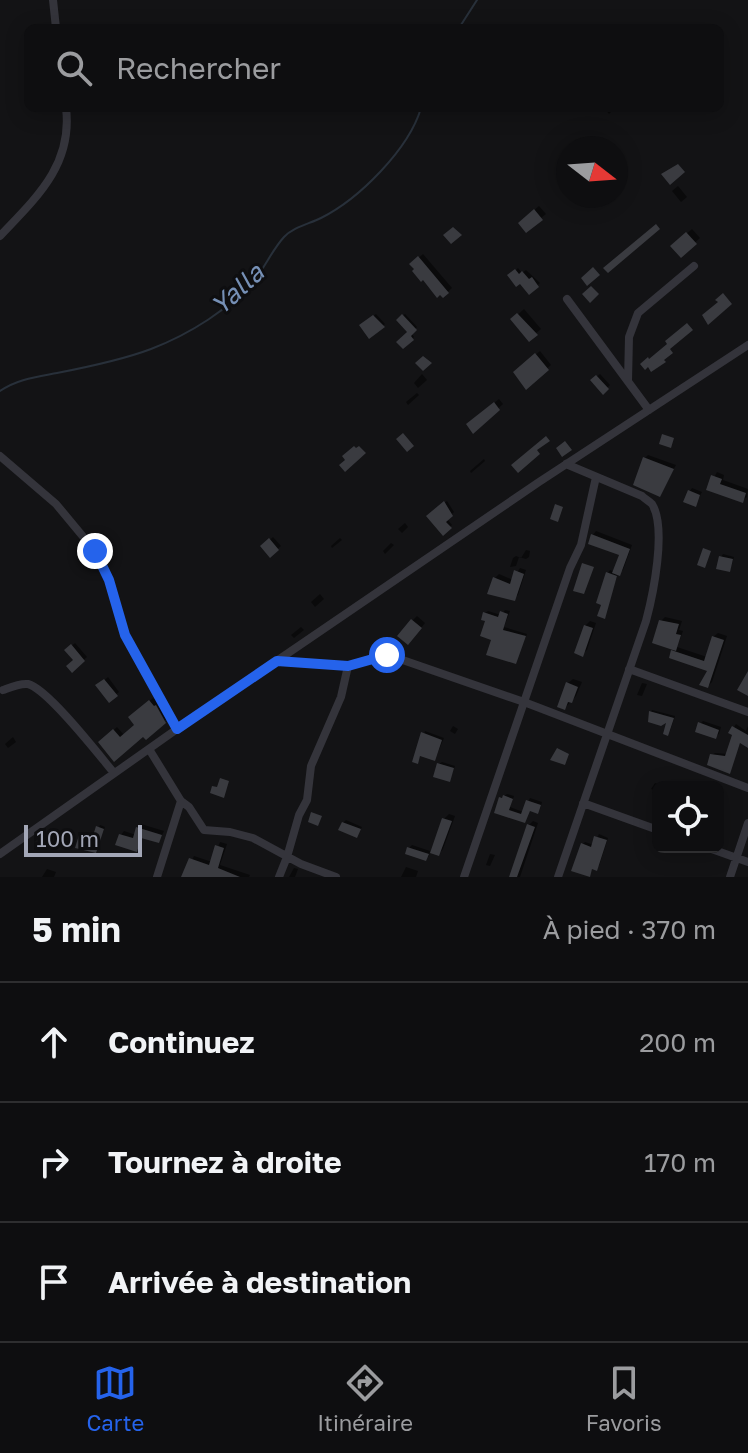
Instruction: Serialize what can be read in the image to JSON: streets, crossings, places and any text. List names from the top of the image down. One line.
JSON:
{"water":["Yalla"],"scale_bar":"100 m","north":"right","page":{"search":"Rechercher","scale":"100 m","heading":["5 min","À pied · 370 m"],"list":[["Continuez","200 m"],["Tournez à droite","170 m"],"Arrivée à destination"],"nav":["Carte","Itinéraire","Favoris"]}}
